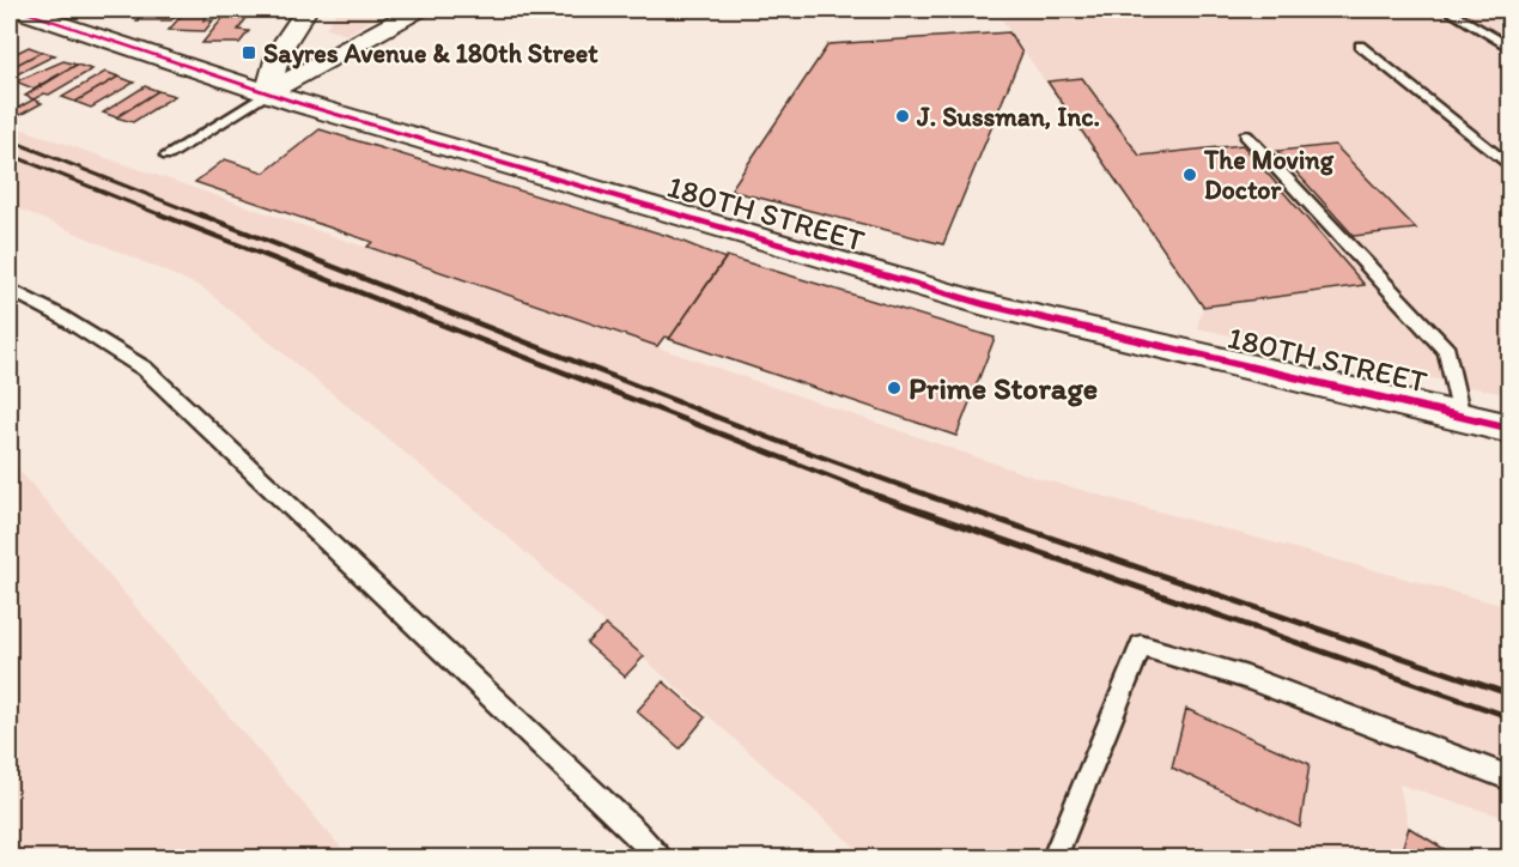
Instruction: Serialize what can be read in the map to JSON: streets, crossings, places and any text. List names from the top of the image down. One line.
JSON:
{"streets":{"street":["180TH STREET"]},"places":{"transit":["Sayres Avenue & 180th Street"],"other":["J. Sussman, Inc.","The Moving Doctor","Prime Storage"]}}
